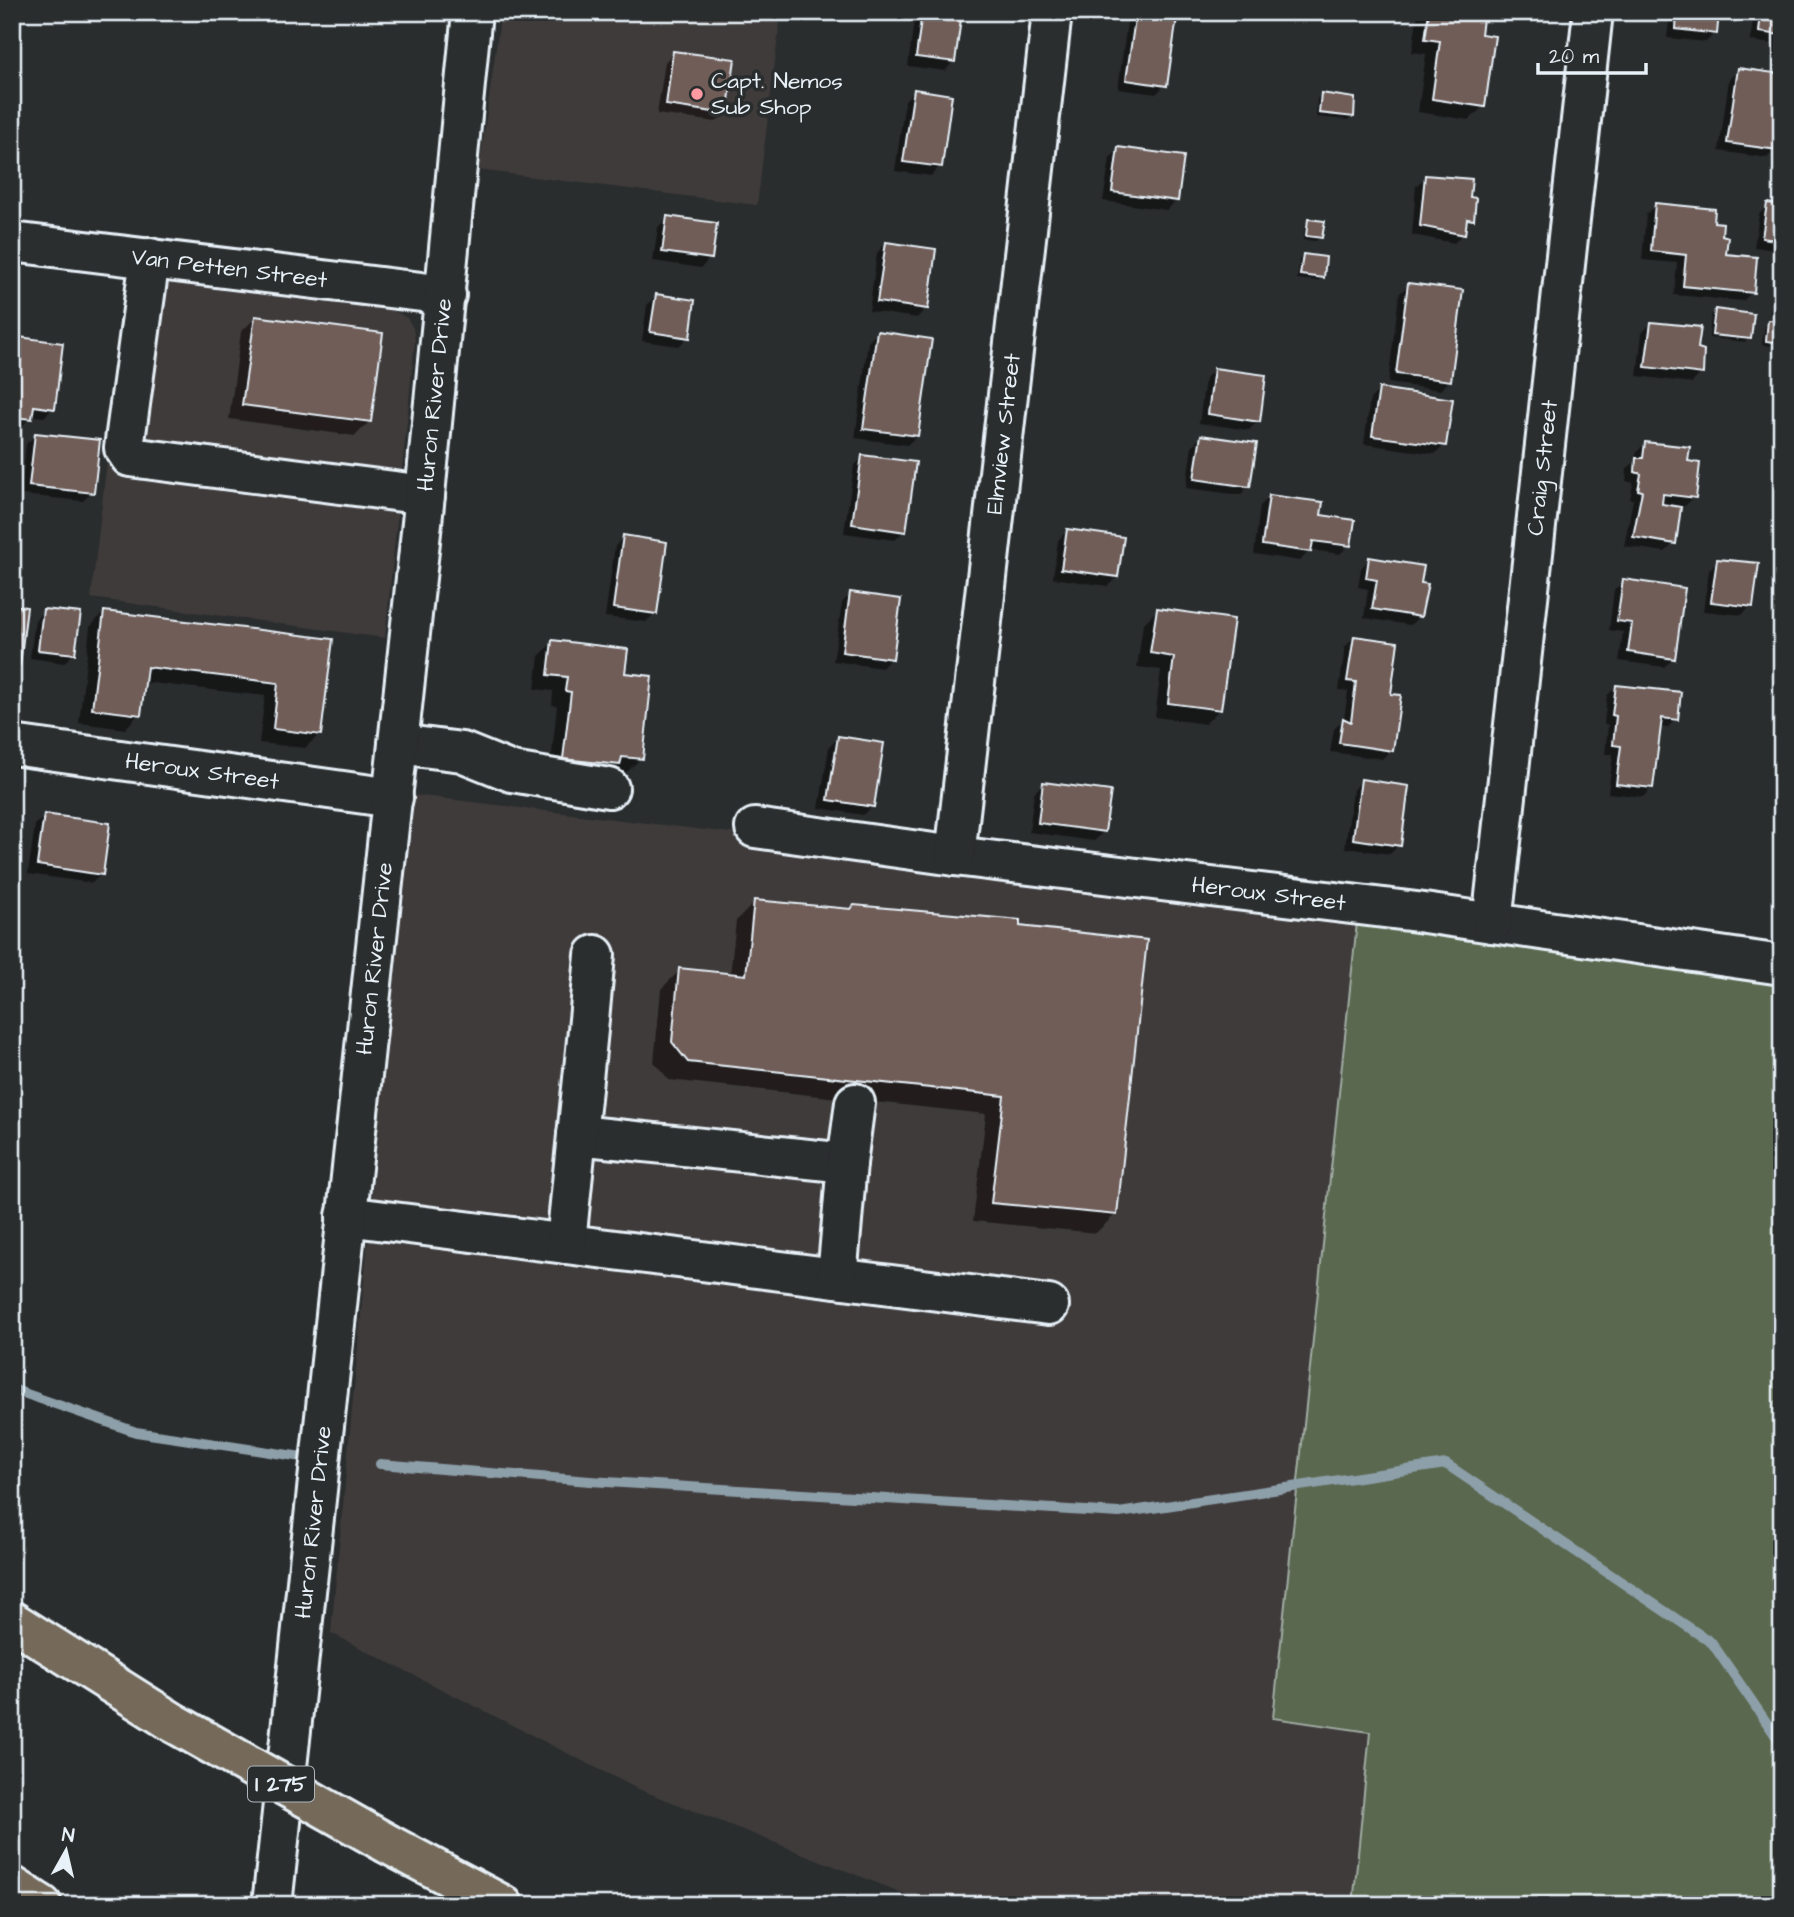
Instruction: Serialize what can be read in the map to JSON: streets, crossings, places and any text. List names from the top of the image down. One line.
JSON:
{"streets":{"highway":["I 275"],"street":["Van Petten Street","Huron River Drive","Elmview Street","Craig Street","Heroux Street"]},"crossings":[["Van Petten Street","Huron River Drive"],["Huron River Drive","Heroux Street"],["Elmview Street","Heroux Street"],["Craig Street","Heroux Street"]],"places":["Capt. Nemos Sub Shop"],"scale_bar":"20 m","north":"top"}
